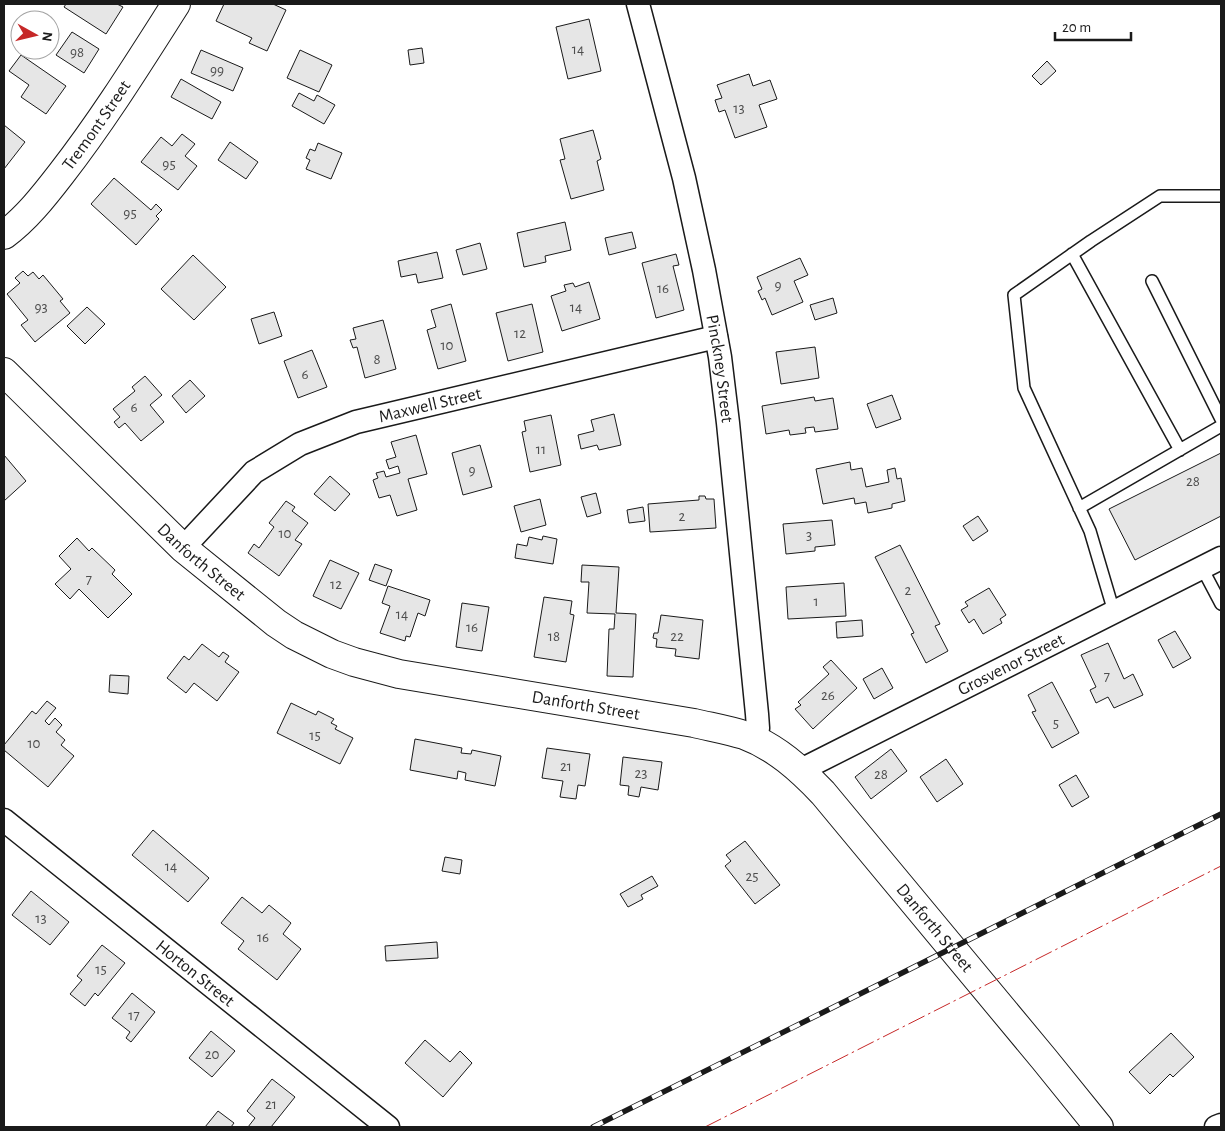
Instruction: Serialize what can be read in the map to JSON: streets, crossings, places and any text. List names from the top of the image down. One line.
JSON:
{"streets":{"street":["Tremont Street","Pinckney Street","Maxwell Street","Danforth Street","Grosvenor Street","Horton Street"]},"crossings":[["Pinckney Street","Maxwell Street"],["Pinckney Street","Danforth Street"],["Maxwell Street","Danforth Street"],["Danforth Street","Grosvenor Street"]],"house_numbers":["14","98","99","13","95","95","9","16","93","14","12","10","8","6","6","11","9","28","2","10","3","7","12","2","1","14","16","18","22","7","26","5","15","10","21","23","28","14","25","13","16","15","17","20","21"],"scale_bar":"20 m","north":"right"}
